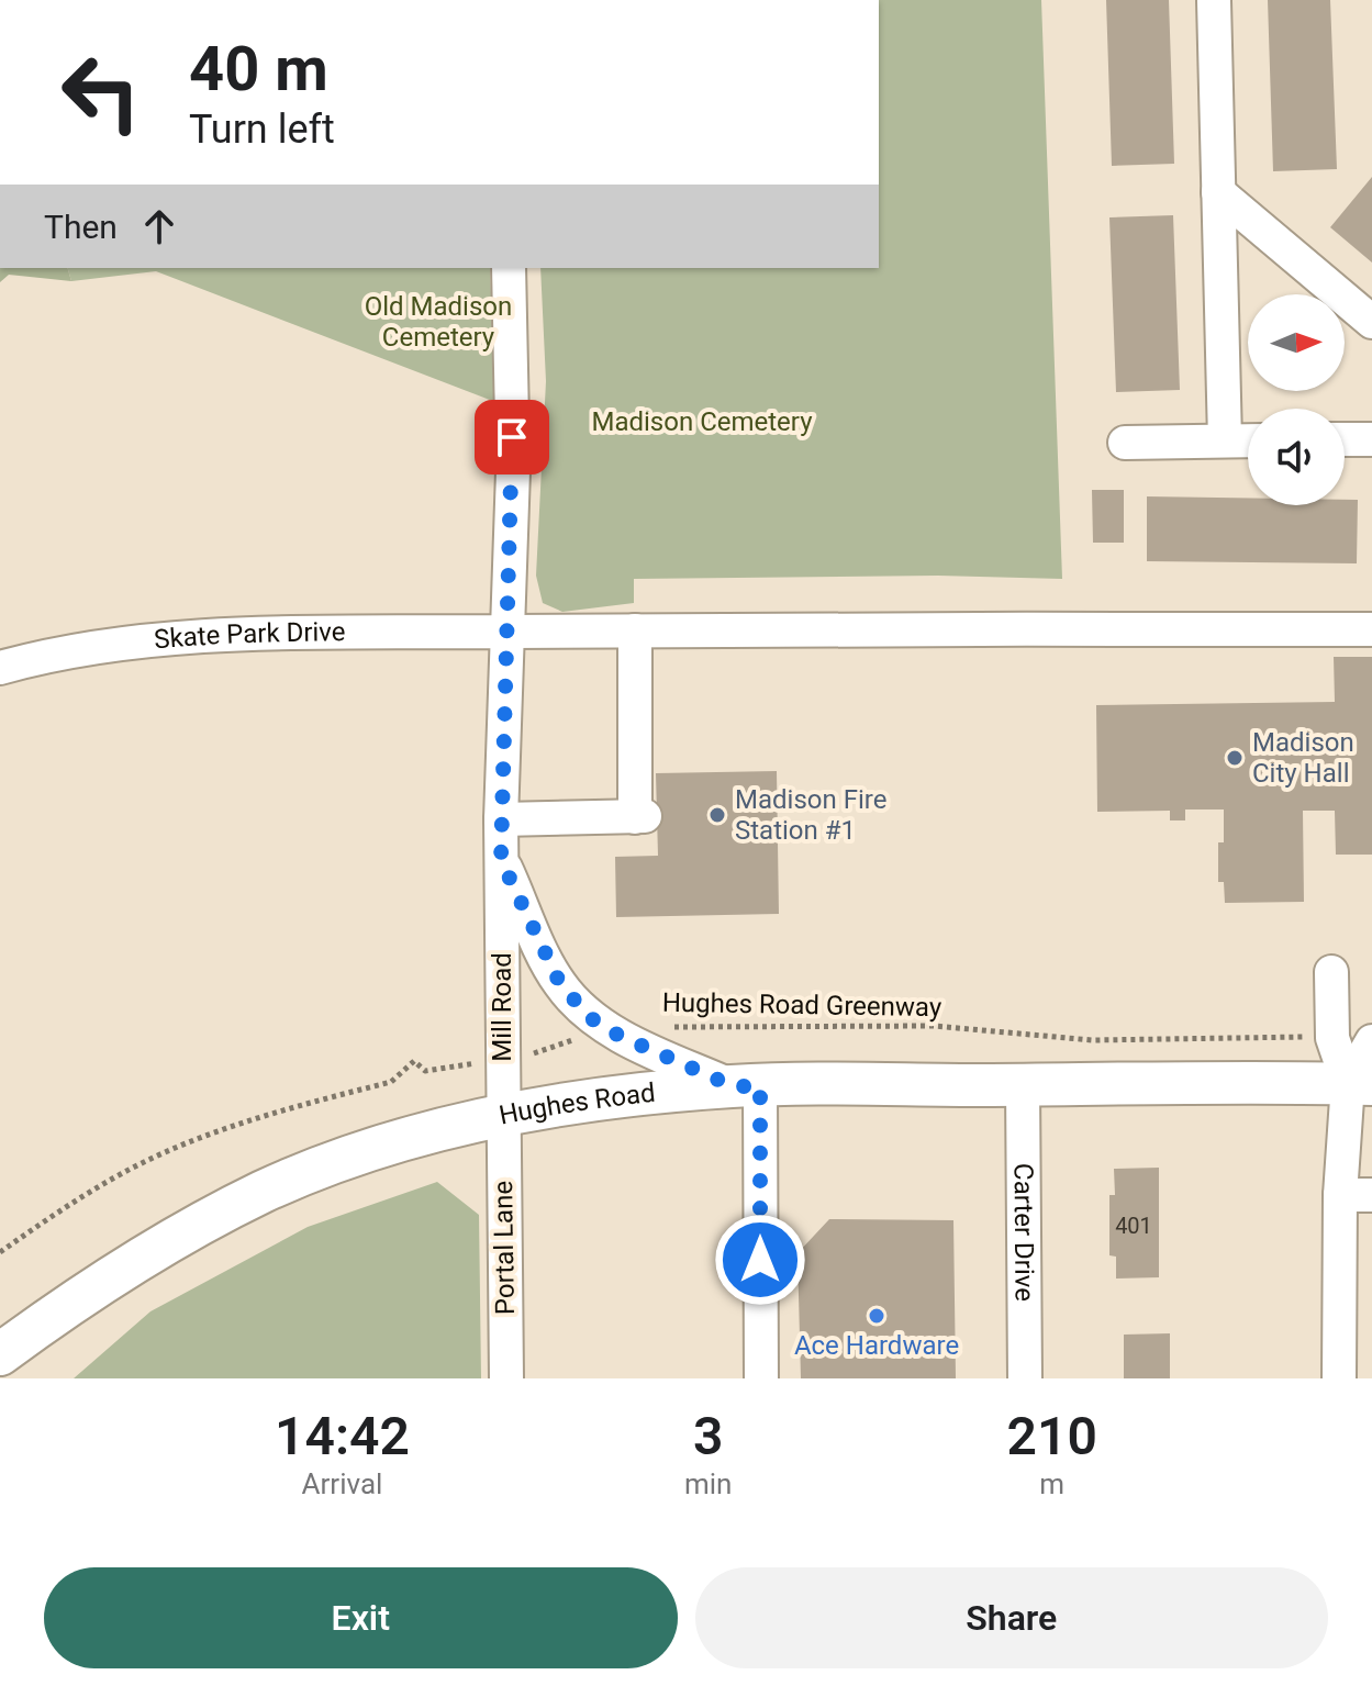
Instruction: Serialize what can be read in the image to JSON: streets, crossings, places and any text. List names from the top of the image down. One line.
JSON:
{"streets":{"main road":["Hughes Road"],"street":["Skate Park Drive","Mill Road","Carter Drive","Portal Lane"],"path":["Hughes Road Greenway"]},"crossings":[["Skate Park Drive","Mill Road"],["Mill Road","Hughes Road"],["Mill Road","Portal Lane"],["Hughes Road","Carter Drive"],["Hughes Road","Portal Lane"]],"parks":["Old Madison Cemetery","Madison Cemetery"],"places":["Madison City Hall","Madison Fire Station #1","Ace Hardware"],"house_numbers":["401"],"north":"right","page":{"turn":["40 m","Turn left"],"then":"Then","eta":["14:42","Arrival","3","min","210","m"],"buttons":["Exit","Share"]}}
